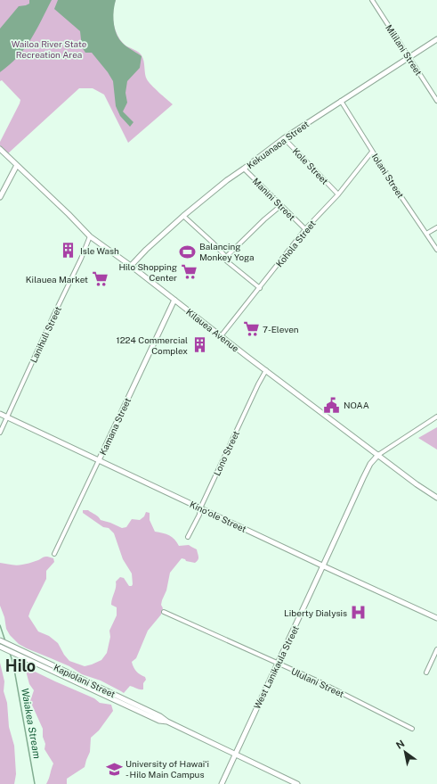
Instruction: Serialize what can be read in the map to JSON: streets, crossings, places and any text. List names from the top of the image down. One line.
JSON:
{"streets":{"street":["Mililani Street","Kekuanaoa Street","Kole Street","Iolani Street","Manini Street","Kohola Street","Kilauea Avenue","Lanihuli Street","Kamana Street","Lono Street","Kinoʻole Street","West Lanikaula Street","Kapiolani Street","Ululani Street"]},"crossings":[["Mililani Street","Kekuanaoa Street"],["Kekuanaoa Street","Kole Street"],["Kekuanaoa Street","Iolani Street"],["Kekuanaoa Street","Manini Street"],["Kekuanaoa Street","Kilauea Avenue"],["Kole Street","Kohola Street"],["Iolani Street","Kohola Street"],["Manini Street","Kohola Street"],["Kohola Street","Kilauea Avenue"],["Kilauea Avenue","Lanihuli Street"],["Kilauea Avenue","Kamana Street"],["Kilauea Avenue","Lono Street"],["Kilauea Avenue","West Lanikaula Street"],["Lanihuli Street","Kinoʻole Street"],["Kamana Street","Kinoʻole Street"],["Lono Street","Kinoʻole Street"],["Kinoʻole Street","West Lanikaula Street"],["West Lanikaula Street","Kapiolani Street"],["West Lanikaula Street","Ululani Street"]],"districts":["Hilo"],"water":["Waiakea Stream"],"parks":["Wailoa River State Recreation Area"],"places":{"building":["Isle Wash","1224 Commercial Complex"],"sports":["Balancing Monkey Yoga"],"supermarket":["Hilo Shopping Center","Kilauea Market","7-Eleven"],"public building":["NOAA"],"hospital":["Liberty Dialysis"],"school or university":["University of Hawaiʻi - Hilo Main Campus"]},"north":"top left"}
